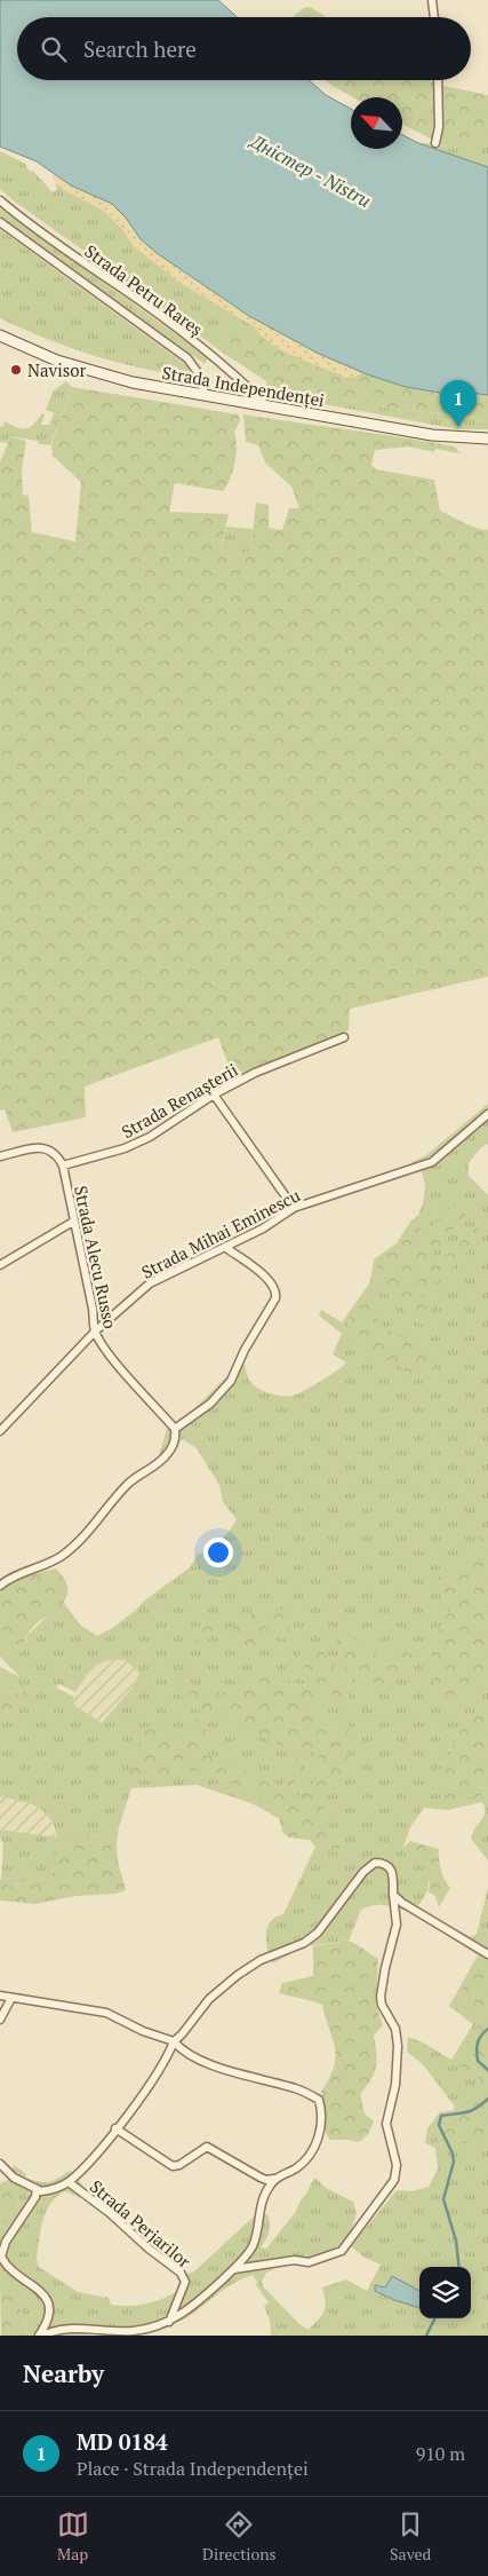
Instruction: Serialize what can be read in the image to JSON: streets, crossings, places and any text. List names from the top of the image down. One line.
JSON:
{"streets":{"main road":["Strada Independenței"],"street":["Strada Petru Rareș","Strada Renașterii","Strada Mihai Eminescu","Strada Alecu Russo","Strada Perjarilor"]},"crossings":[["Strada Petru Rareș","Strada Independenței"],["Strada Renașterii","Strada Alecu Russo"],["Strada Mihai Eminescu","Strada Alecu Russo"]],"water":["Дністер - Nistru"],"places":["Navisor"],"north":"top left","page":{"search":"Search here","pins":"1","heading":"Nearby","list":[{"mark":"1","name":"MD 0184","note":"Place · Strada Independenței","value":"910 m"}],"nav":["Map","Directions","Saved"]}}
